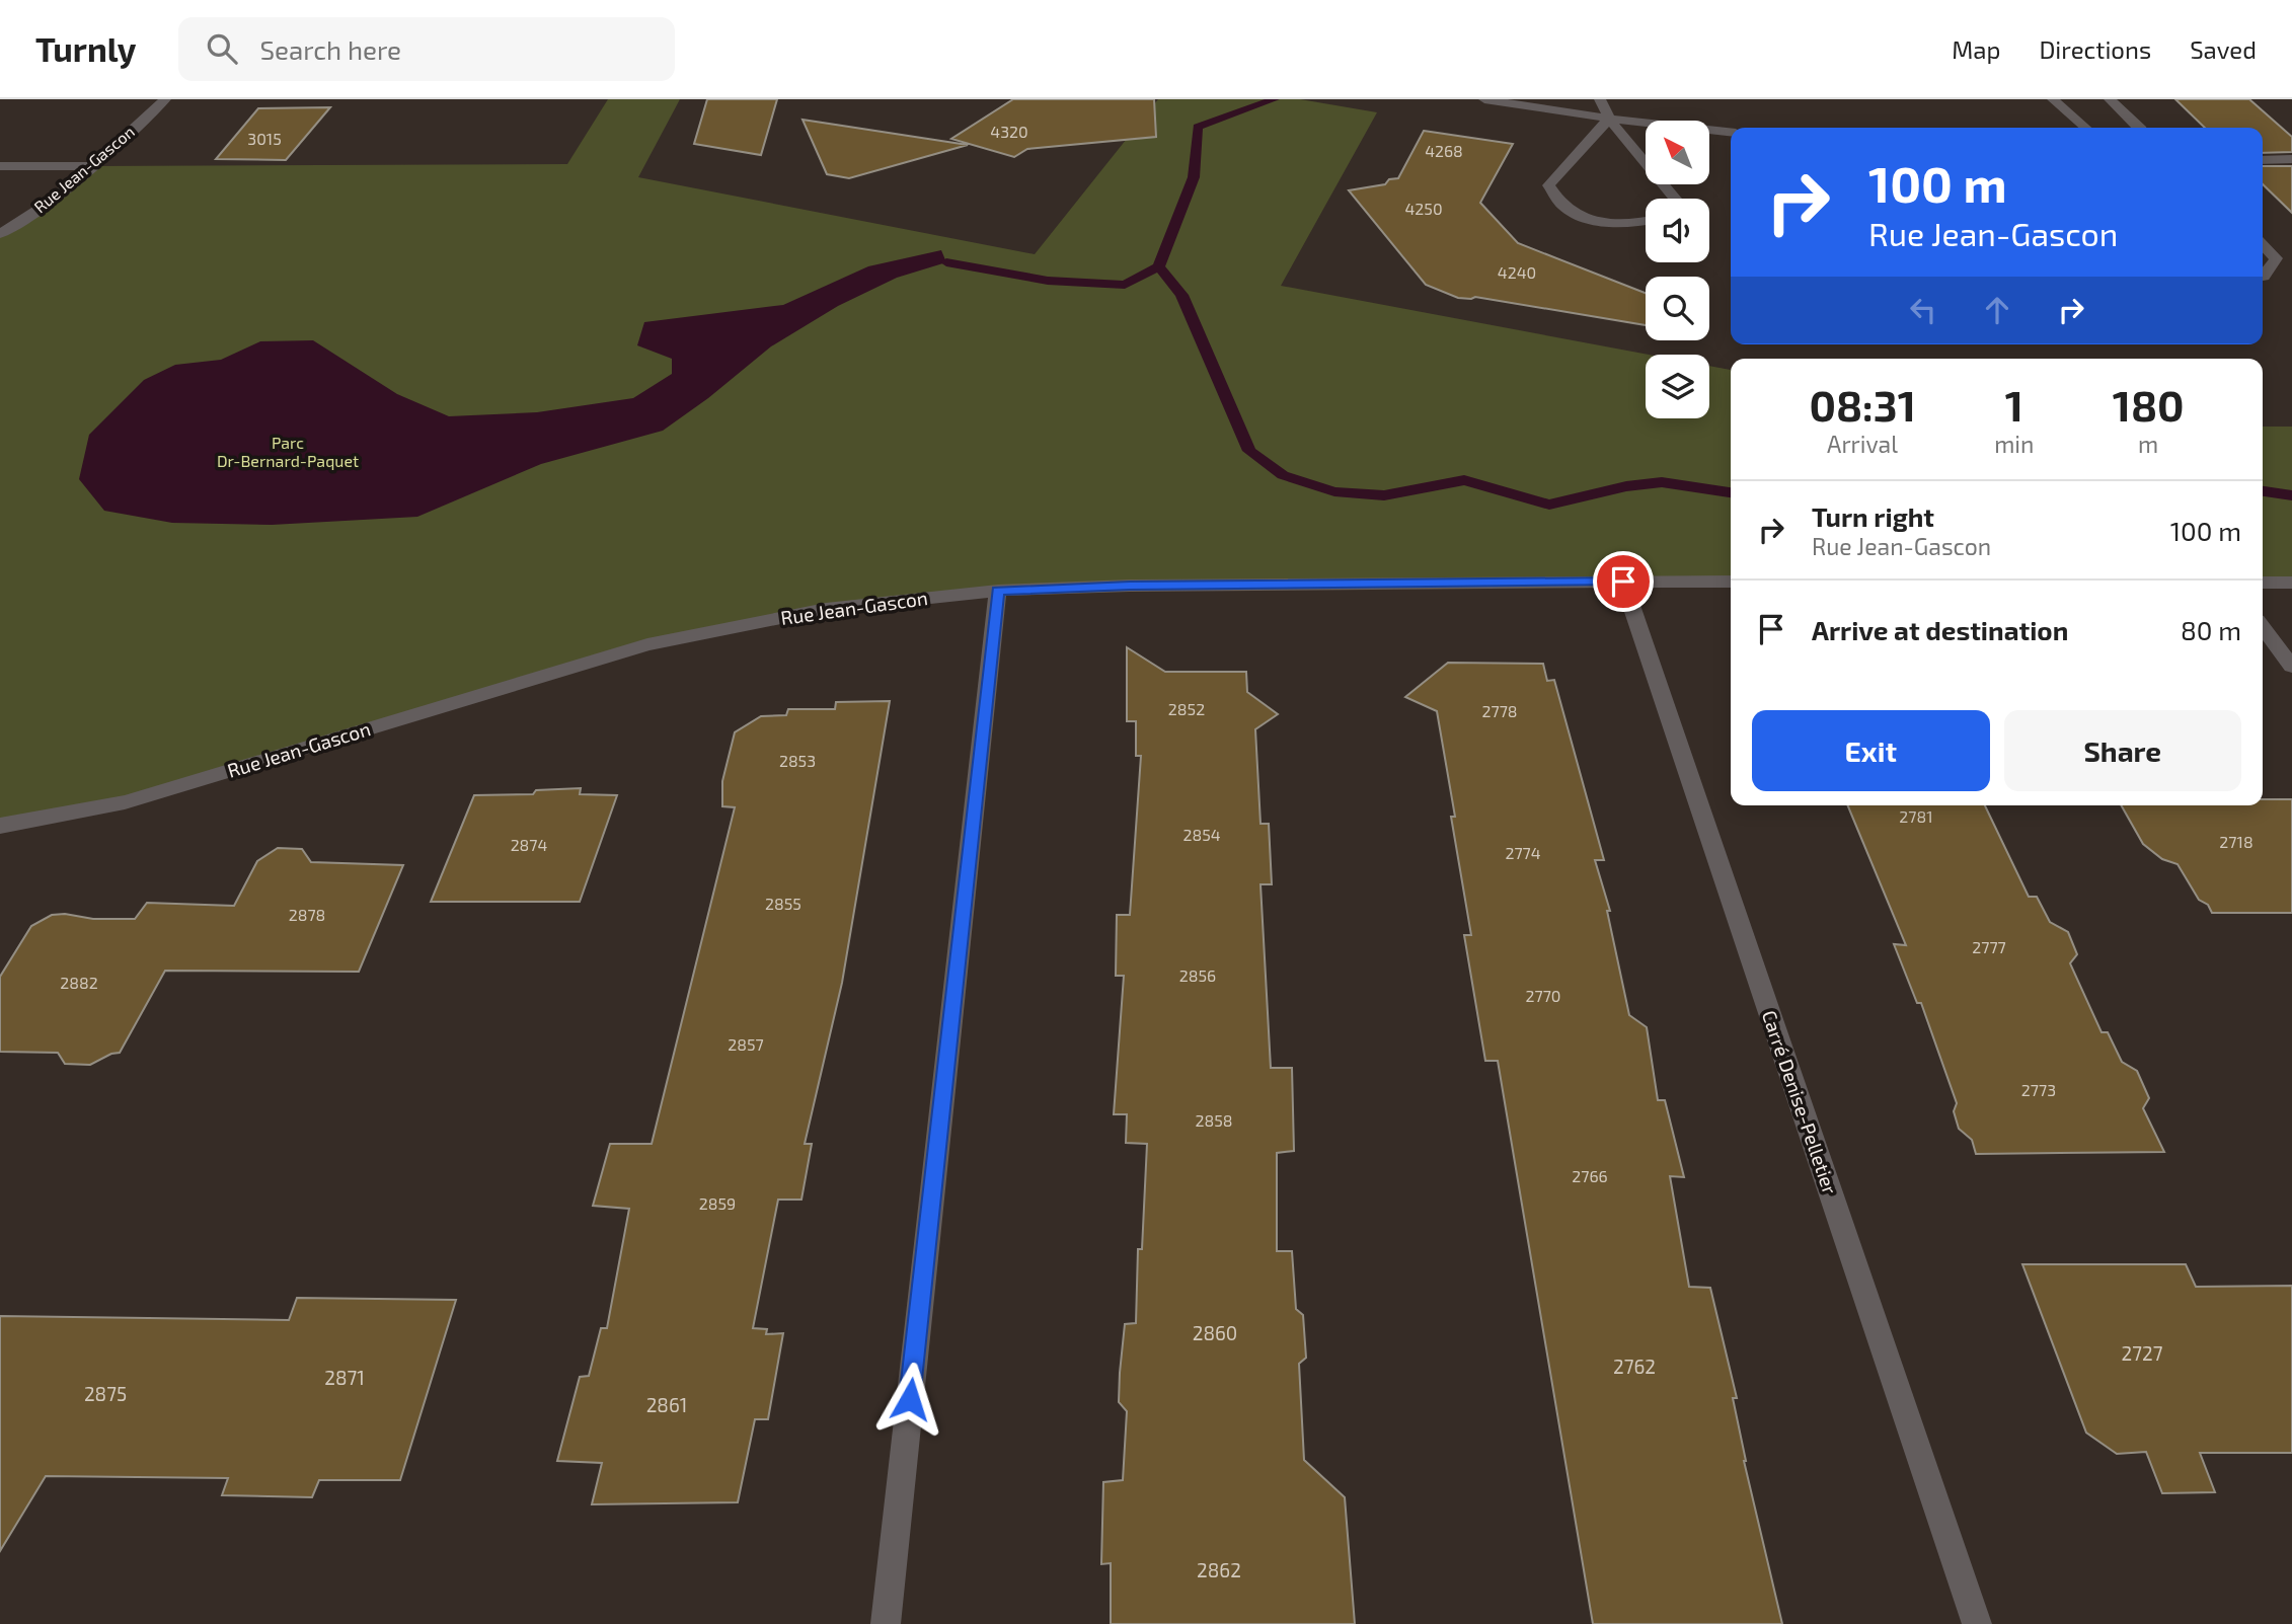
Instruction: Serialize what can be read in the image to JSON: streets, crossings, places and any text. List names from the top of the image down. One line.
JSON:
{"streets":{"street":["Rue Jean-Gascon","Carré Denise-Pelletier"]},"crossings":[["Rue Jean-Gascon","Carré Denise-Pelletier"]],"parks":["Parc Dr-Bernard-Paquet"],"house_numbers":["4320","3015","4268","4250","4240","2852","2778","2853","2781","2854","2718","2874","2774","2855","2878","2777","2856","2882","2770","2857","2773","2858","2766","2859","2860","2727","2762","2871","2875","2861","2862"],"north":"top left","page":{"header":"Turnly","search":"Search here","nav":["Map","Directions","Saved"],"turn":["100 m","Rue Jean-Gascon"],"eta":["08:31","Arrival","1","min","180","m"],"list":[{"name":"Turn right","note":"Rue Jean-Gascon","value":"100 m"},{"name":"Arrive at destination","value":"80 m"}],"buttons":["Exit","Share"]}}
